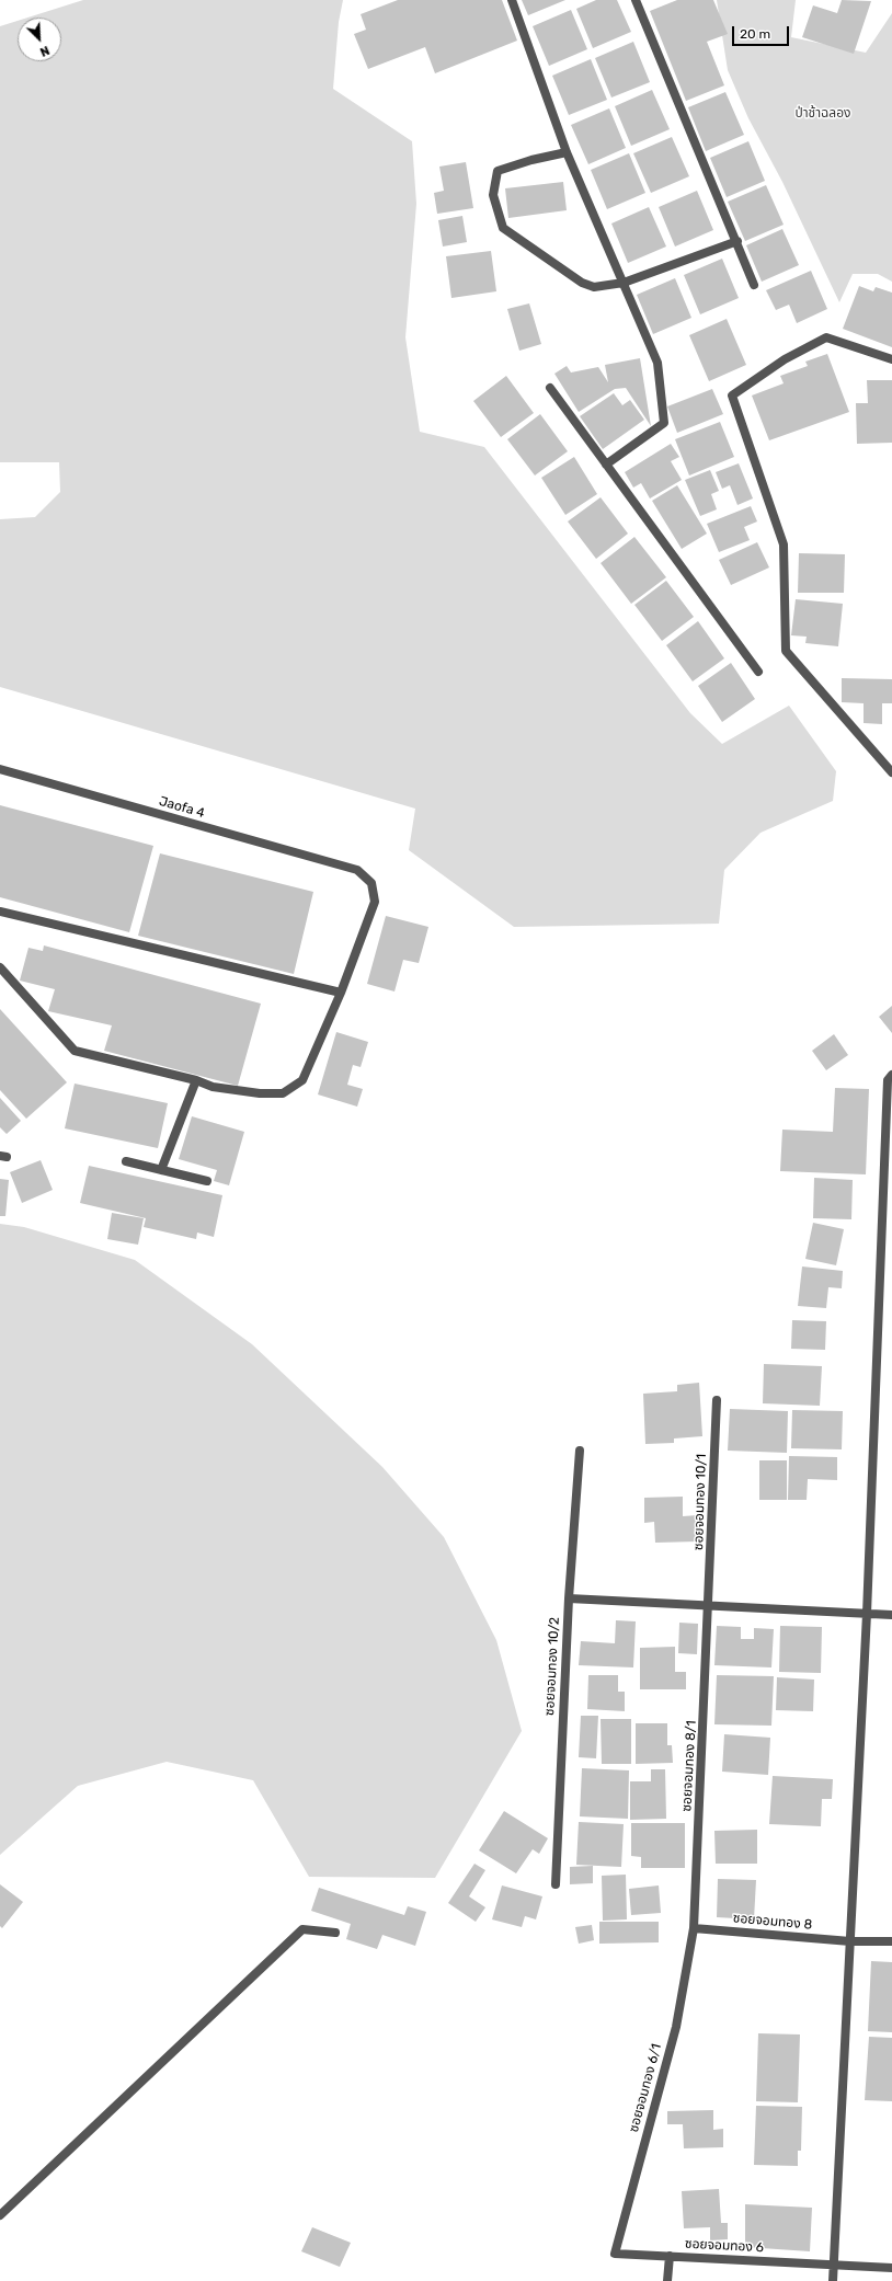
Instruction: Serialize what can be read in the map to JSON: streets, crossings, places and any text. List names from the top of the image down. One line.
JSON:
{"streets":{"street":["Jaofa 4","ซอยจอมทอง 10/1","ซอยจอมทอง 10/2","ซอยจอมทอง 8/1","ซอยจอมทอง 8","ซอยจอมทอง 6/1","ซอยจอมทอง 6"]},"crossings":[["ซอยจอมทอง 10/1","ซอยจอมทอง 8/1"],["ซอยจอมทอง 8/1","ซอยจอมทอง 8"],["ซอยจอมทอง 8/1","ซอยจอมทอง 6/1"],["ซอยจอมทอง 8","ซอยจอมทอง 6/1"],["ซอยจอมทอง 6/1","ซอยจอมทอง 6"]],"parks":["ป่าช้าฉลอง"],"scale_bar":"20 m","north":"bottom right"}
